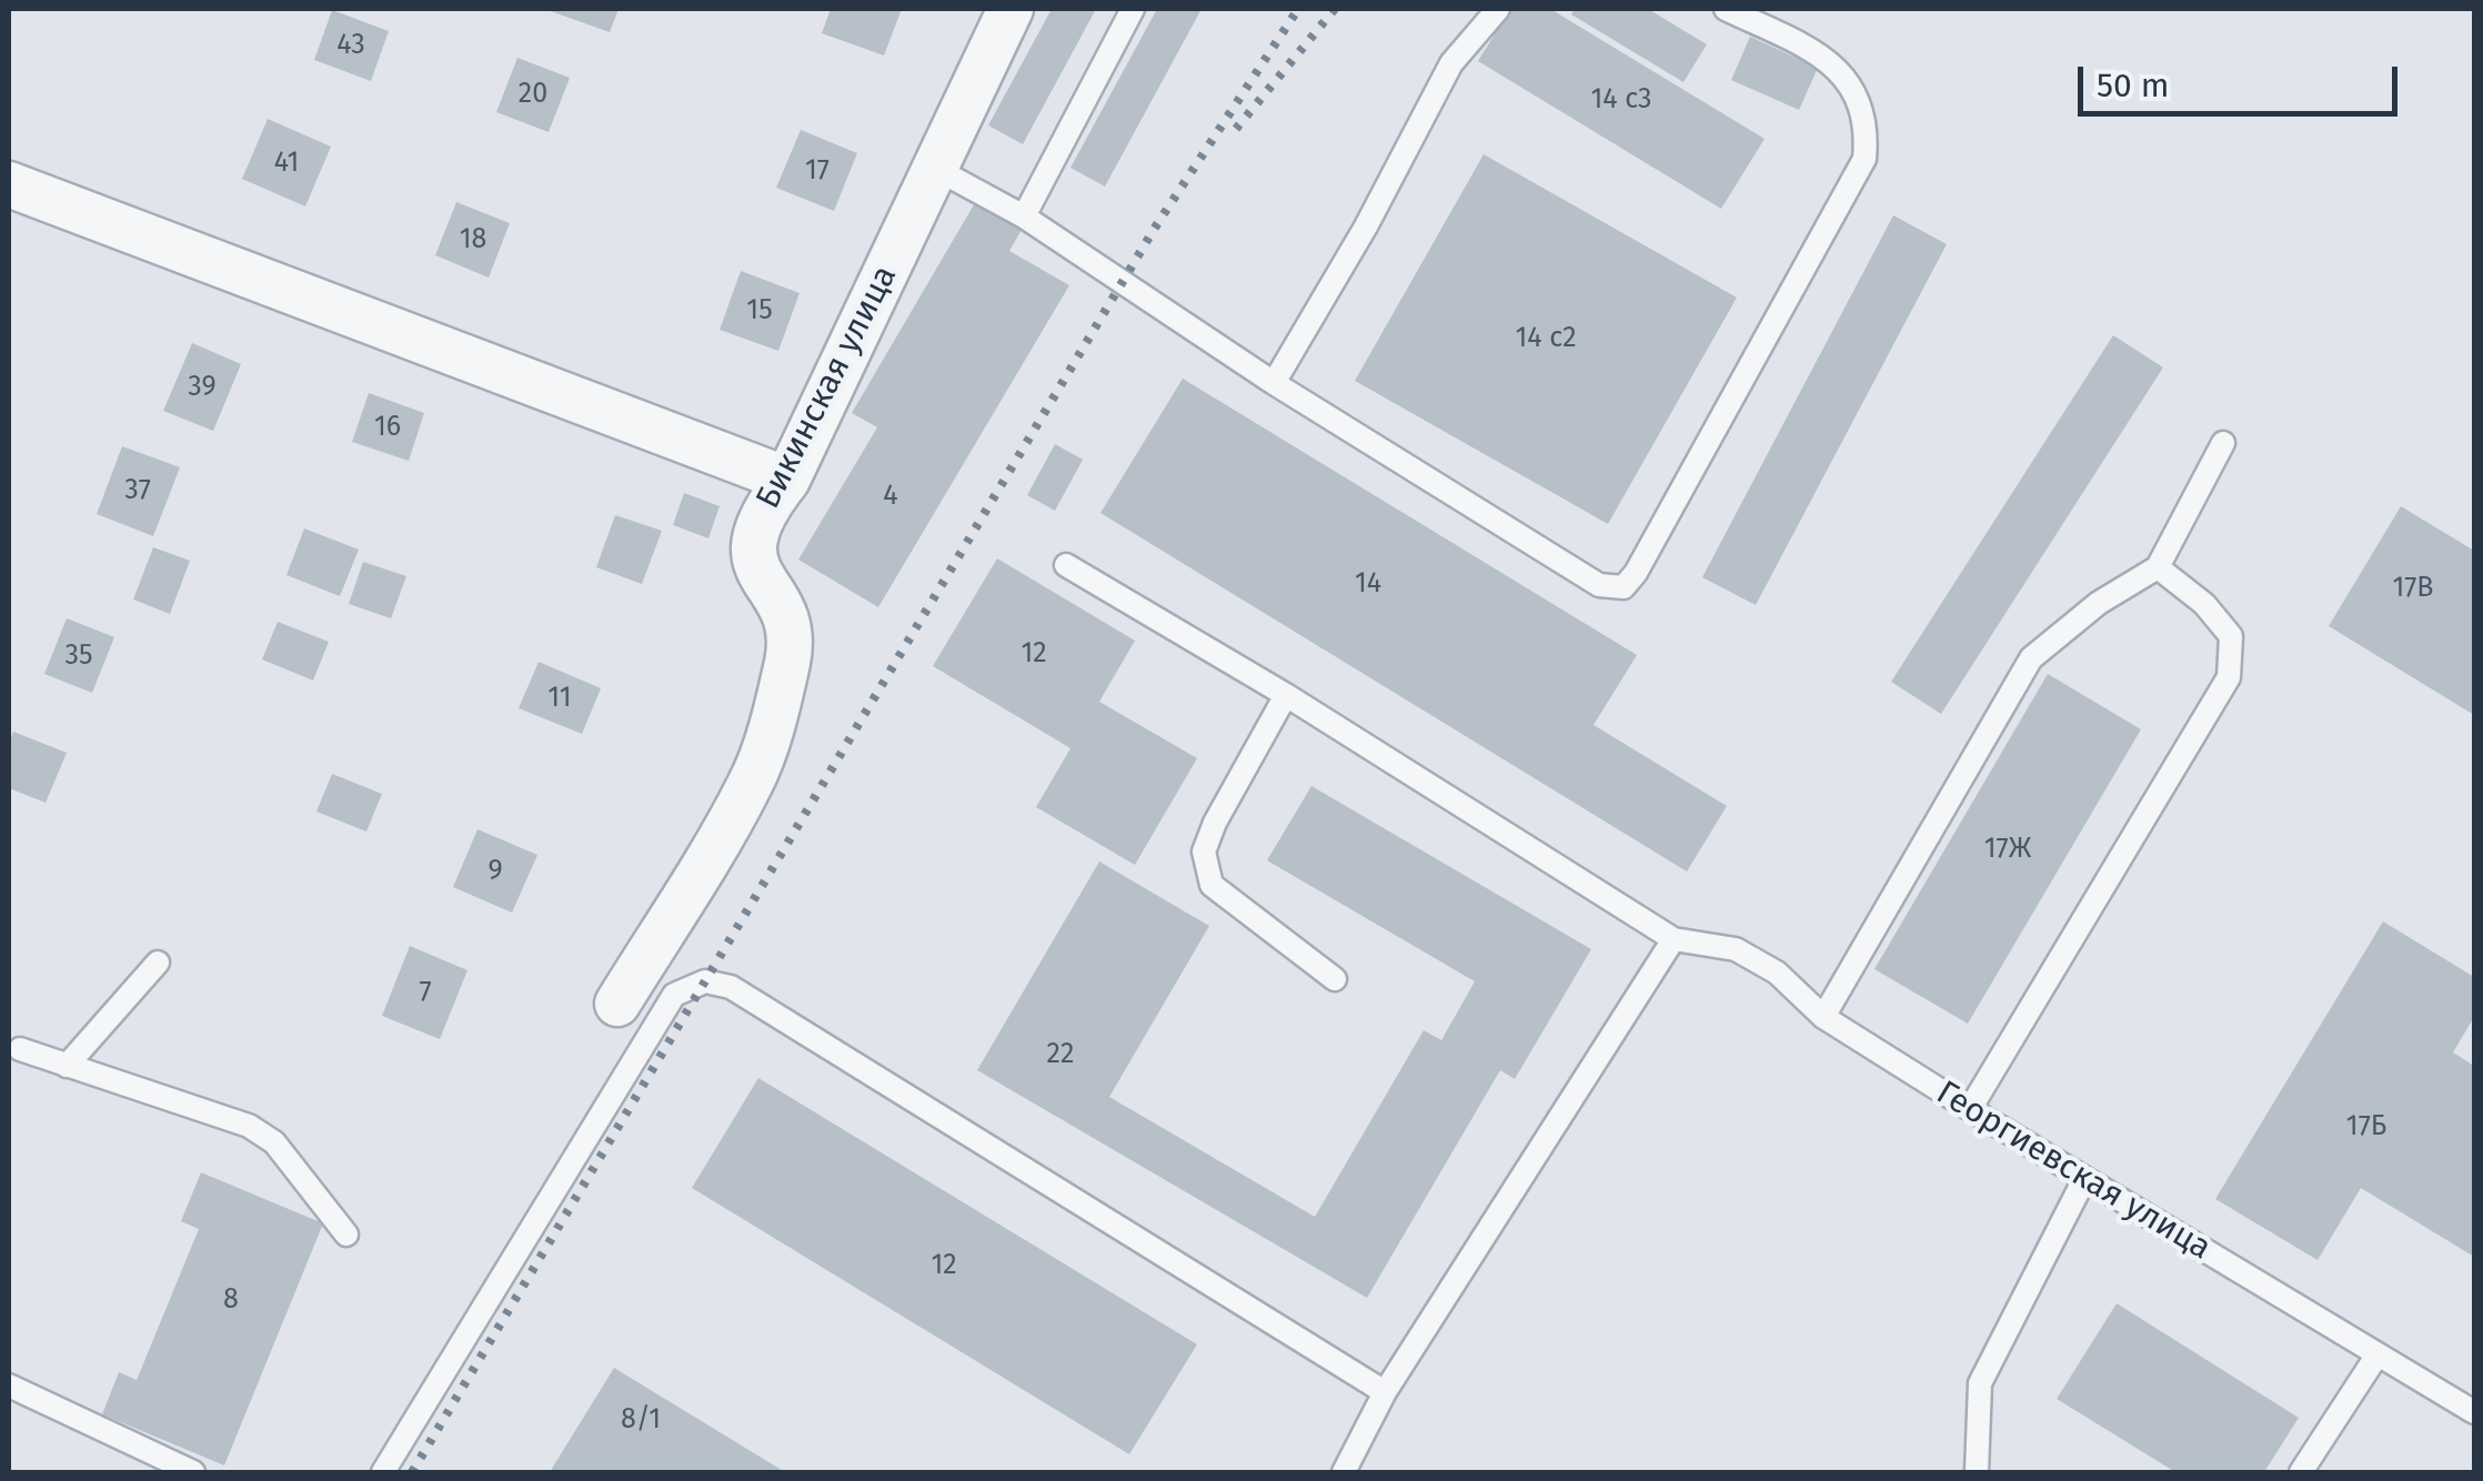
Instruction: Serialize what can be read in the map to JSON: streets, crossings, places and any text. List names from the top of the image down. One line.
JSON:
{"streets":{"street":["Бикинская улица"],"lane":["Георгиевская улица"]},"house_numbers":["43","20","14 с3","41","17","18","15","14 с2","39","16","37","4","14","17В","12","35","11","17Ж","9","7","22","17Б","12","8","8/1"],"scale_bar":"50 m"}
